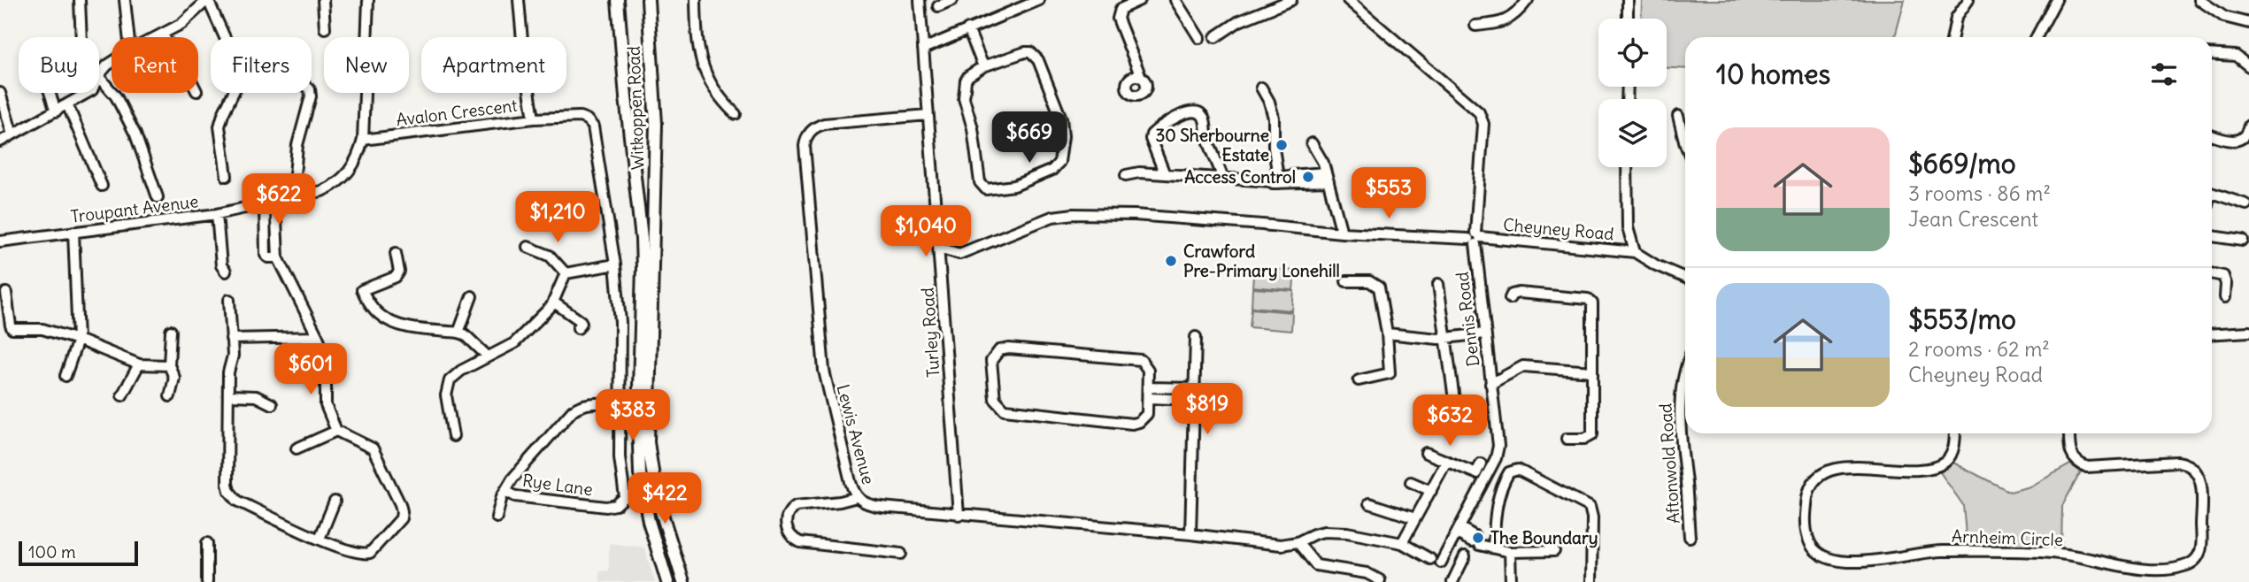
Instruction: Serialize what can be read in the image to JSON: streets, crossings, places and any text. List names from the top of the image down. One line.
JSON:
{"streets":{"main road":["Witkoppen Road"],"street":["Avalon Crescent","Troupant Avenue","Cheyney Road","Dennis Road","Turley Road","Lewis Avenue","Aftonwold Road","Rye Lane","Arnheim Circle"]},"crossings":[["Avalon Crescent","Troupant Avenue"],["Avalon Crescent","Rye Lane"],["Cheyney Road","Dennis Road"],["Cheyney Road","Turley Road"],["Turley Road","Lewis Avenue"]],"places":["30 Sherbourne Estate","Access Control","Crawford Pre-Primary Lonehill","The Boundary"],"scale_bar":"100 m","page":{"chip":["Buy","Rent","Filters","New","Apartment"],"heading":"10 homes","price":["$669","$553","$622","$1,210","$1,040","$601","$819","$383","$632","$422"],"list":[{"name":"$669/mo","note":"3 rooms · 86 m² · Jean Crescent"},{"name":"$553/mo","note":"2 rooms · 62 m² · Cheyney Road"}],"scale":"100 m"}}
